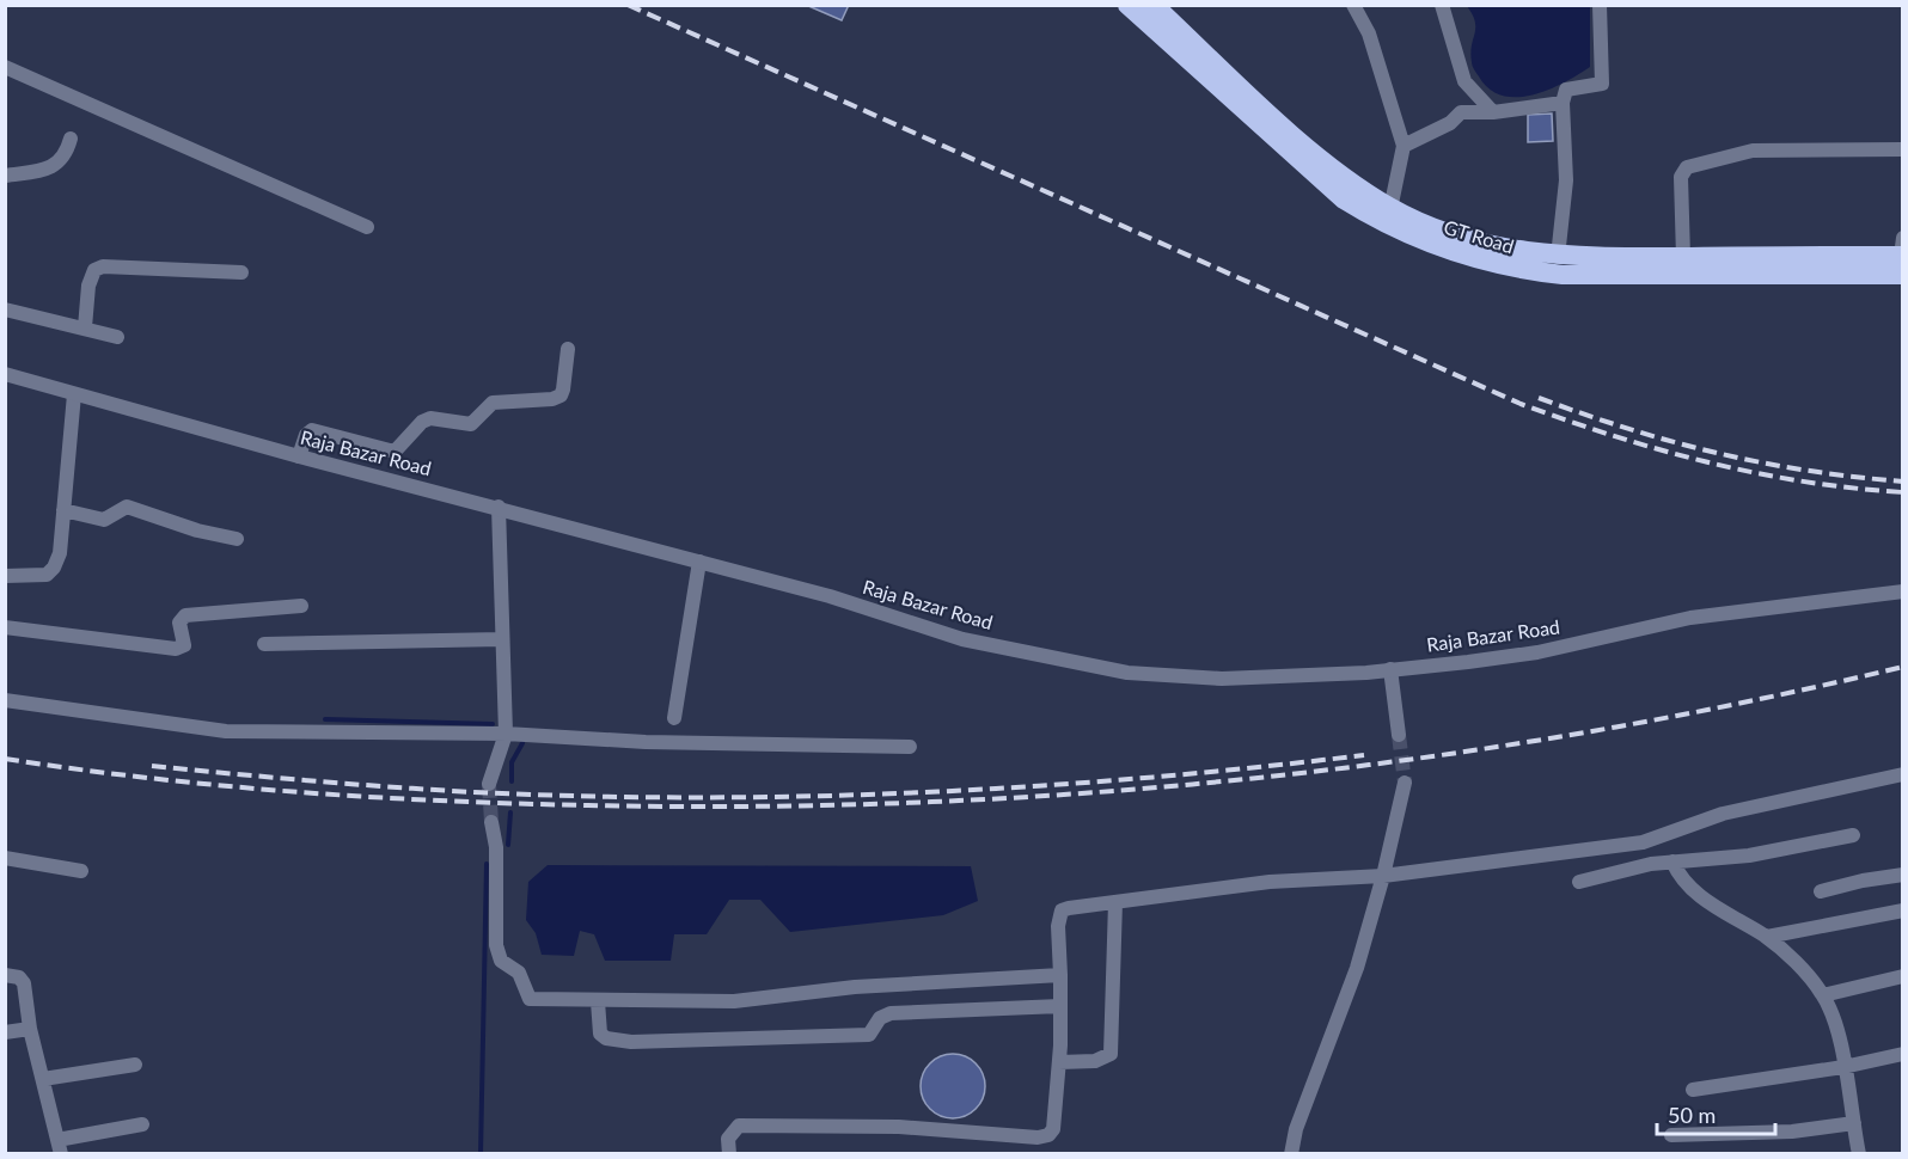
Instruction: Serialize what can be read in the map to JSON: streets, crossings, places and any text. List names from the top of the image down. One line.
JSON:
{"streets":{"highway":["GT Road"],"street":["Raja Bazar Road"]},"scale_bar":"50 m"}
